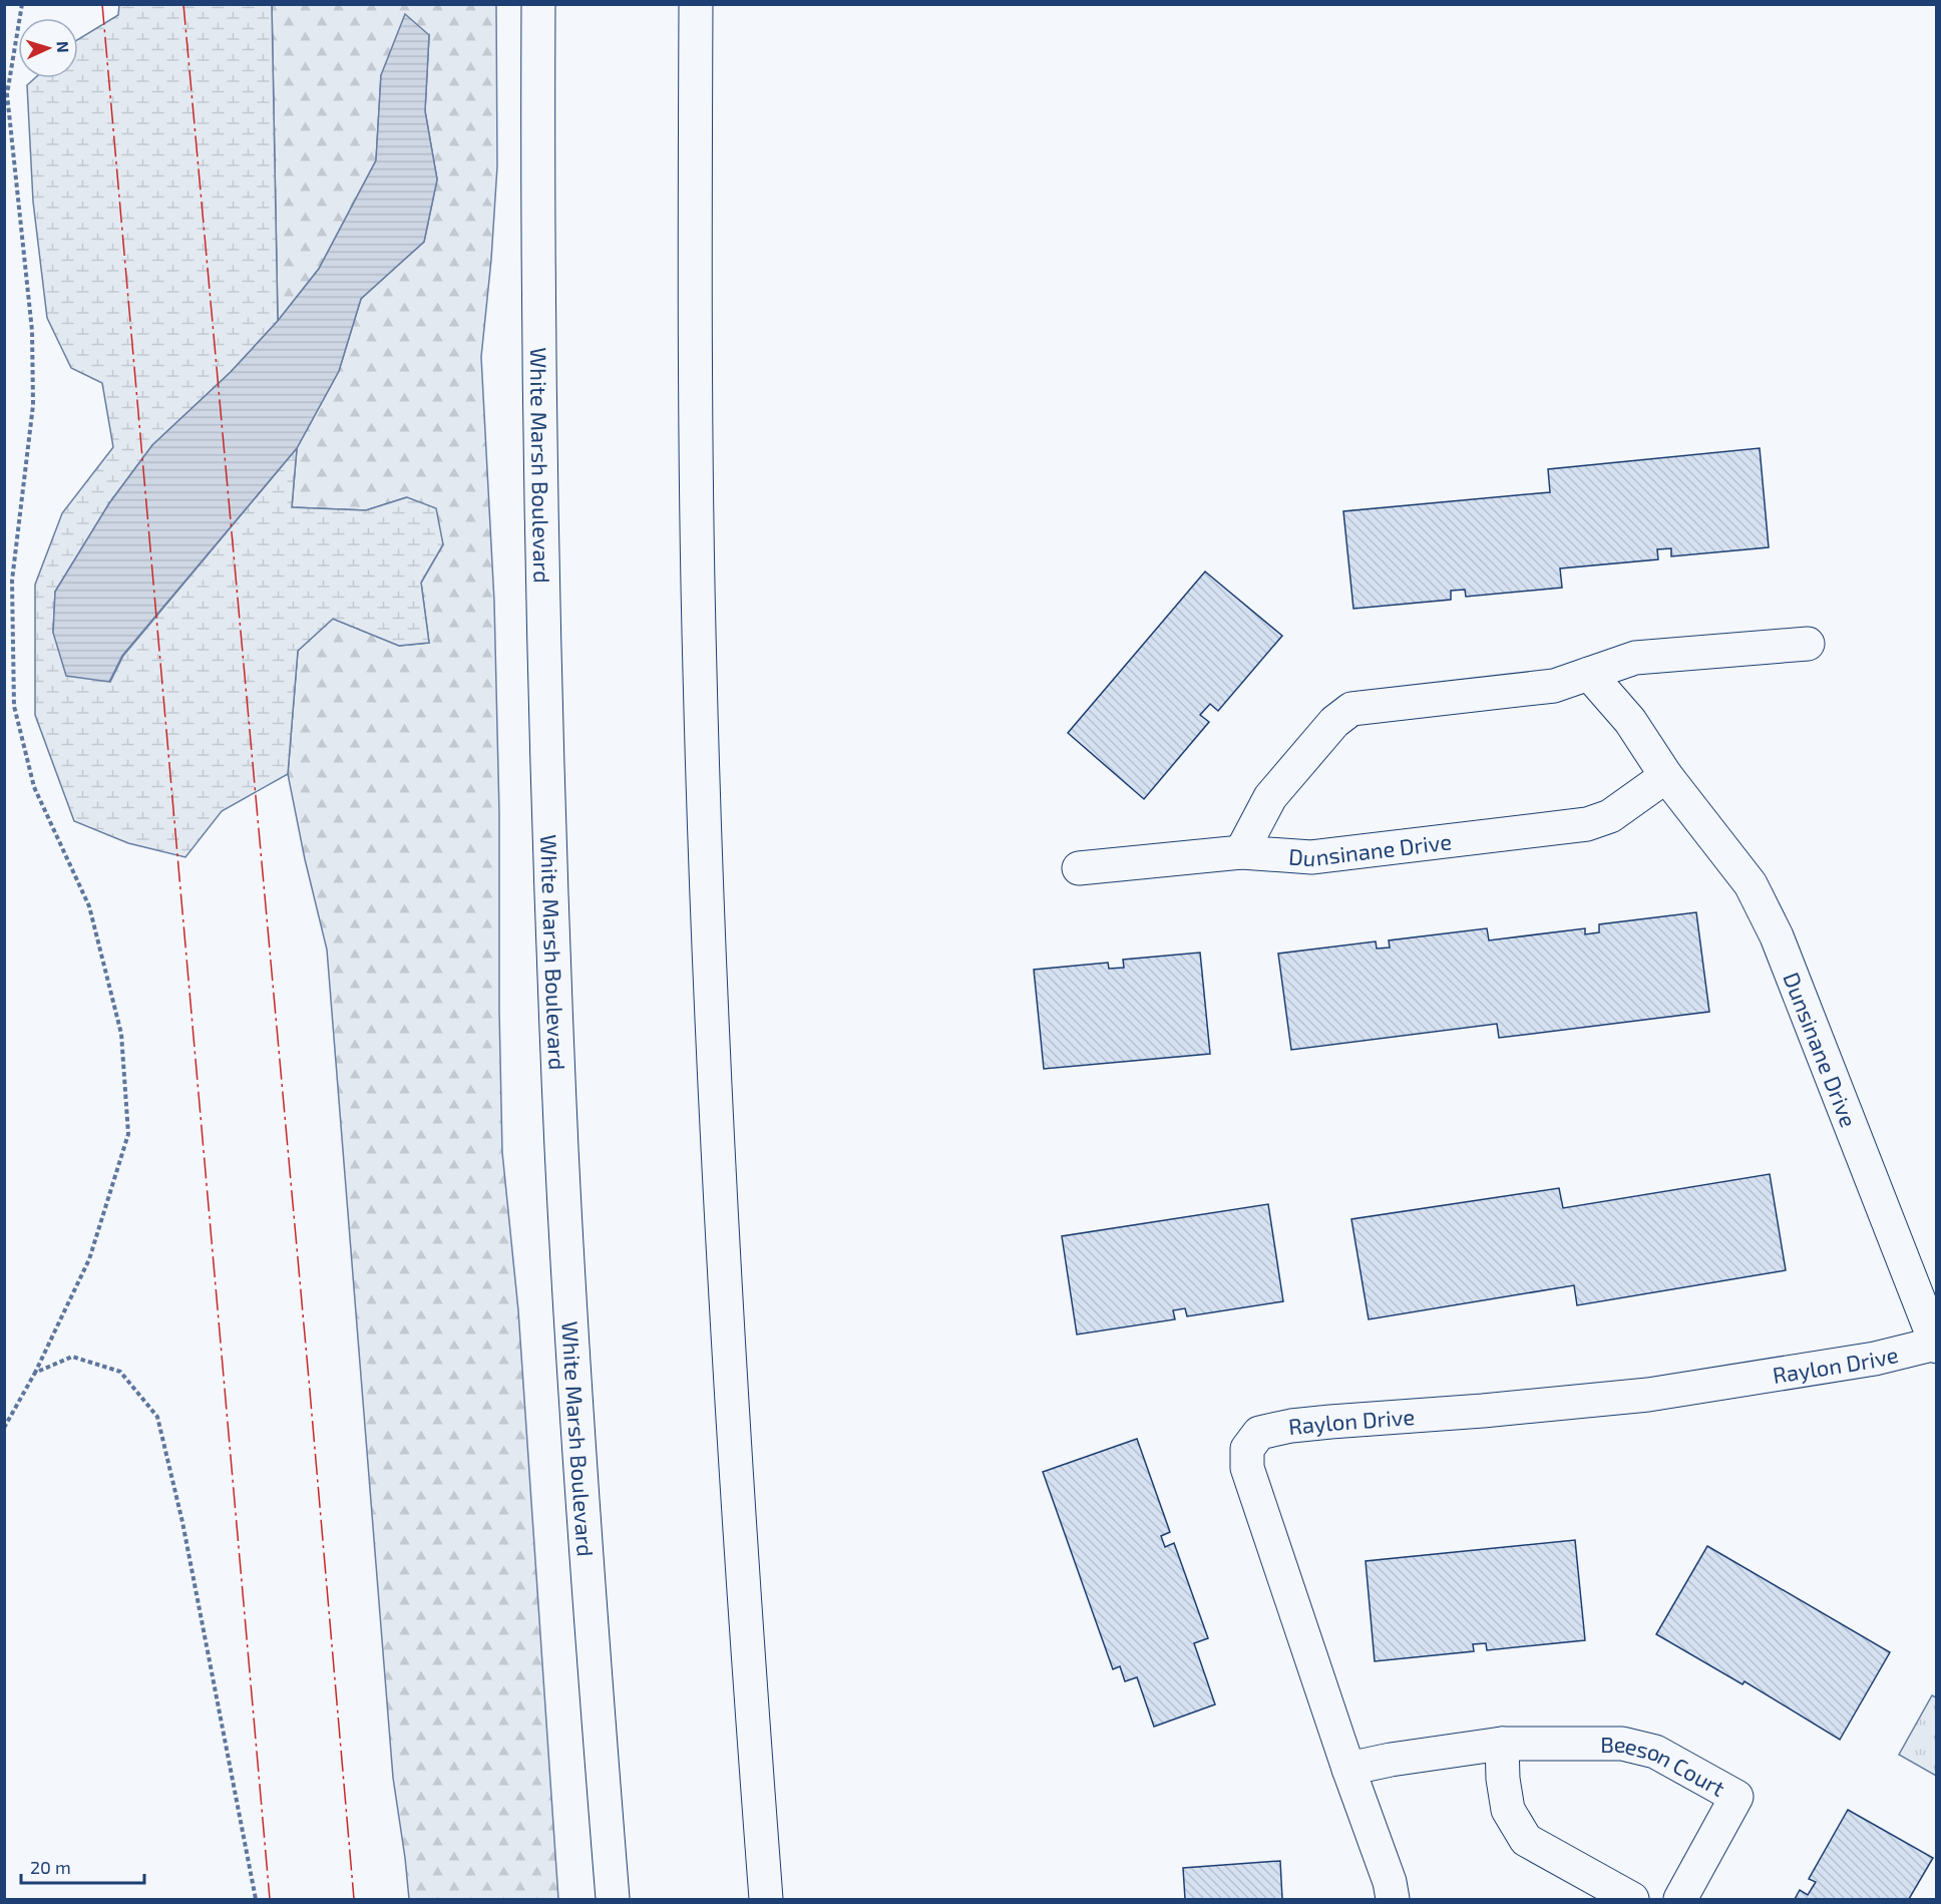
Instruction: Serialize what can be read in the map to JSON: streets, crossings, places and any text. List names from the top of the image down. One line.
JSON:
{"streets":{"main road":["White Marsh Boulevard","Dunsinane Drive","Raylon Drive","Beeson Court"]},"crossings":[["Dunsinane Drive","Raylon Drive"],["Raylon Drive","Beeson Court"]],"scale_bar":"20 m","north":"right"}
